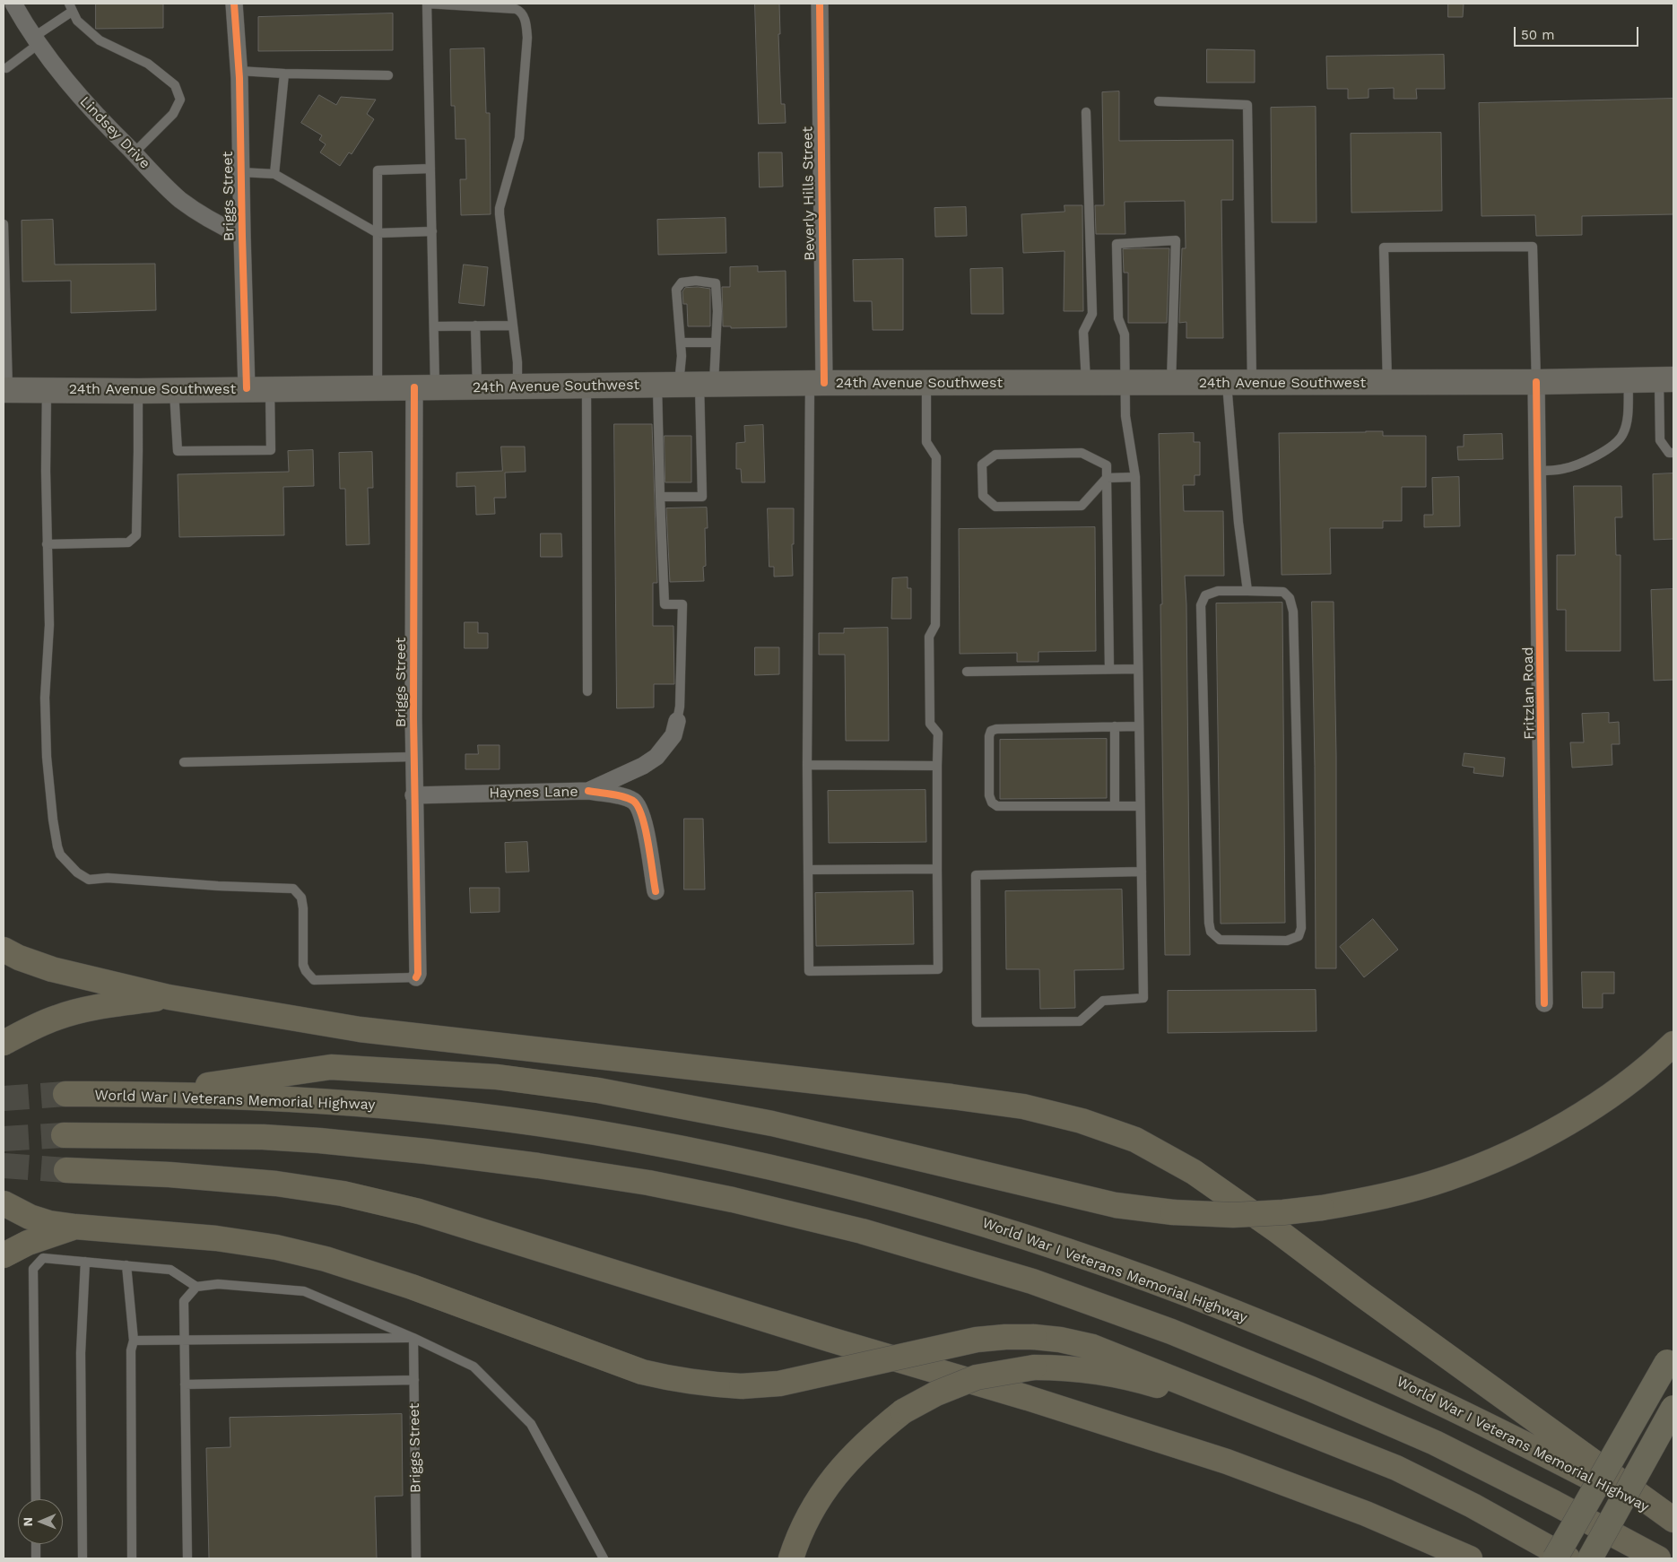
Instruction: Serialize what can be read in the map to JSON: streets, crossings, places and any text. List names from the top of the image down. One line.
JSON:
{"streets":{"highway":["World War I Veterans Memorial Highway"],"main road":["24th Avenue Southwest"],"street":["Lindsey Drive","Beverly Hills Street","Briggs Street","Fritzlan Road","Haynes Lane"]},"crossings":[["Lindsey Drive","Briggs Street"],["Beverly Hills Street","24th Avenue Southwest"],["Briggs Street","24th Avenue Southwest"],["Briggs Street","Haynes Lane"],["24th Avenue Southwest","Fritzlan Road"]],"scale_bar":"50 m","north":"left"}
